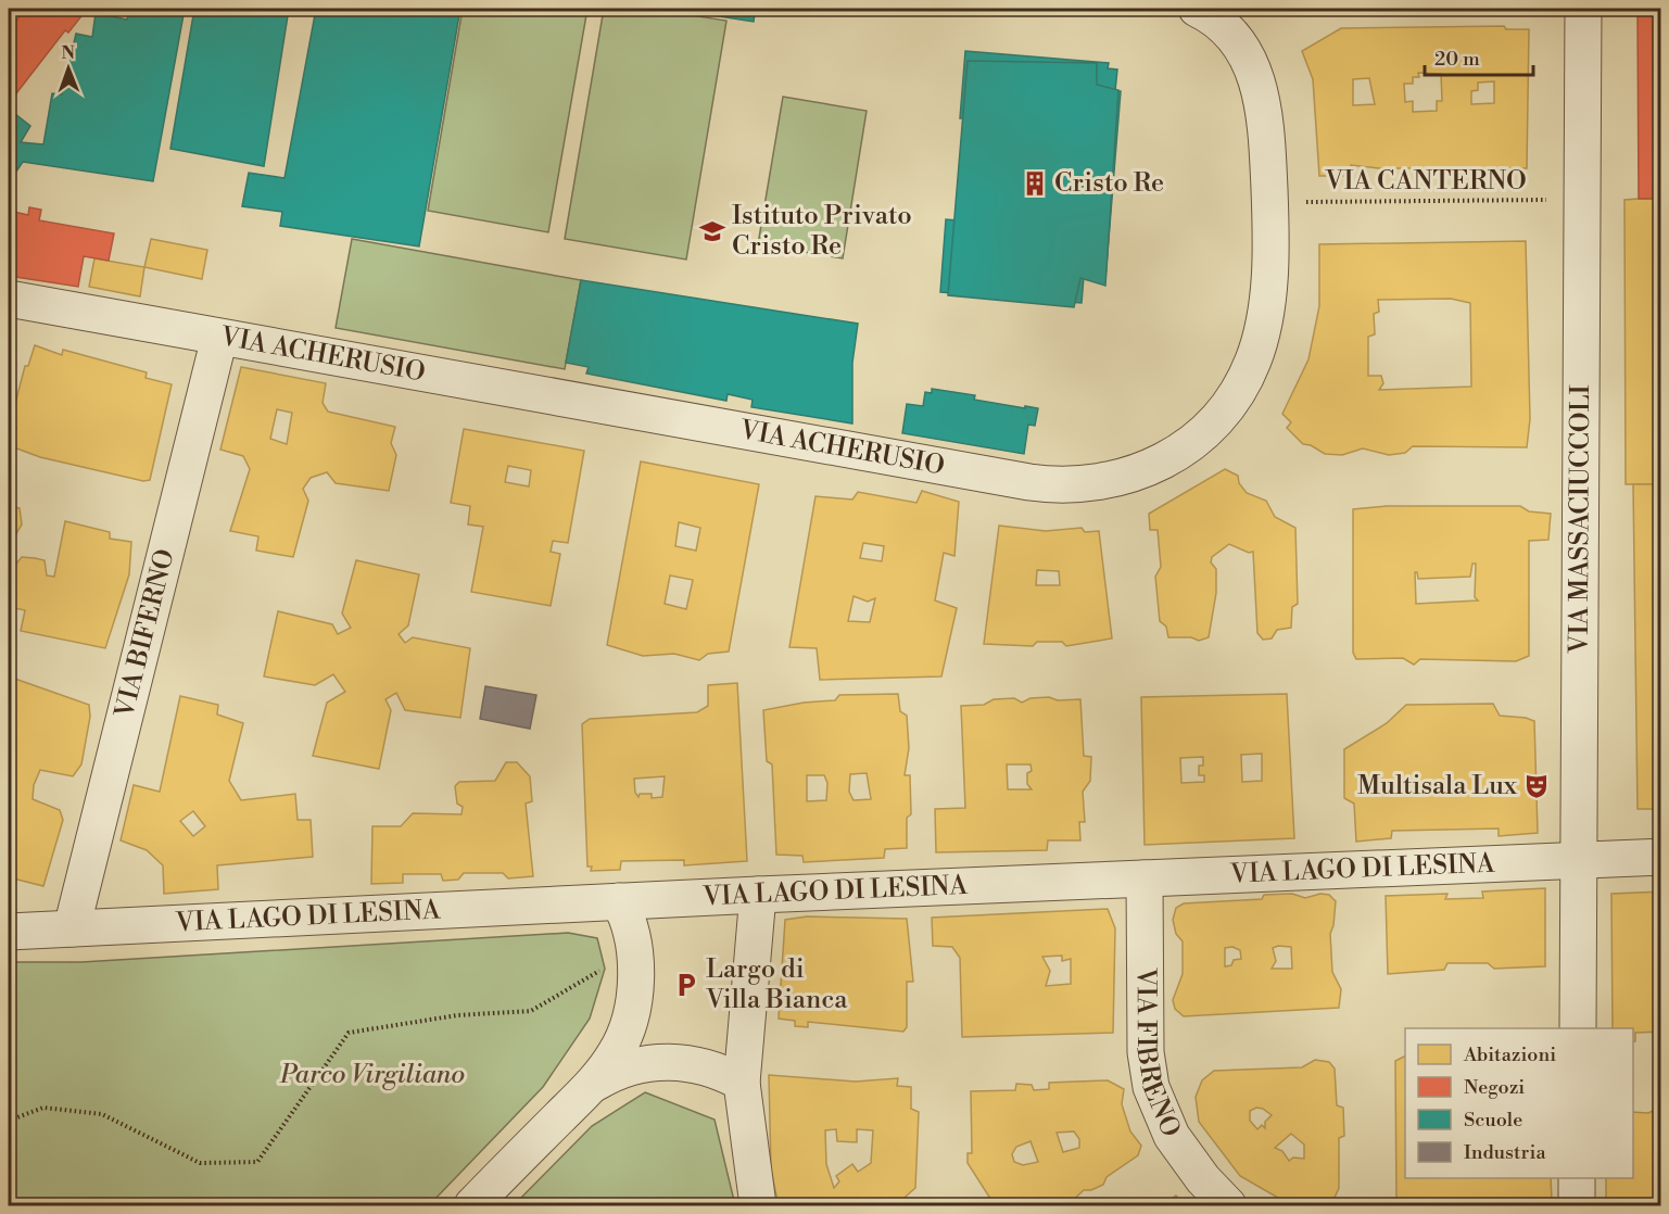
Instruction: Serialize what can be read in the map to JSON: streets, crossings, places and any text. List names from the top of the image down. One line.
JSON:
{"streets":{"street":["VIA ACHERUSIO","VIA MASSACIUCCOLI","VIA BIFERNO","VIA LAGO DI LESINA","VIA FIBRENO"],"path":["VIA CANTERNO"]},"crossings":[["VIA CANTERNO","VIA ACHERUSIO"],["VIA CANTERNO","VIA MASSACIUCCOLI"],["VIA ACHERUSIO","VIA BIFERNO"],["VIA MASSACIUCCOLI","VIA LAGO DI LESINA"],["VIA BIFERNO","VIA LAGO DI LESINA"],["VIA LAGO DI LESINA","VIA FIBRENO"]],"parks":["Parco Virgiliano"],"places":{"building":["Cristo Re"],"school or university":["Istituto Privato Cristo Re"],"theatre":["Multisala Lux"],"parking":["Largo di Villa Bianca"]},"legend":["Abitazioni","Negozi","Scuole","Industria"],"scale_bar":"20 m","north":"top"}
